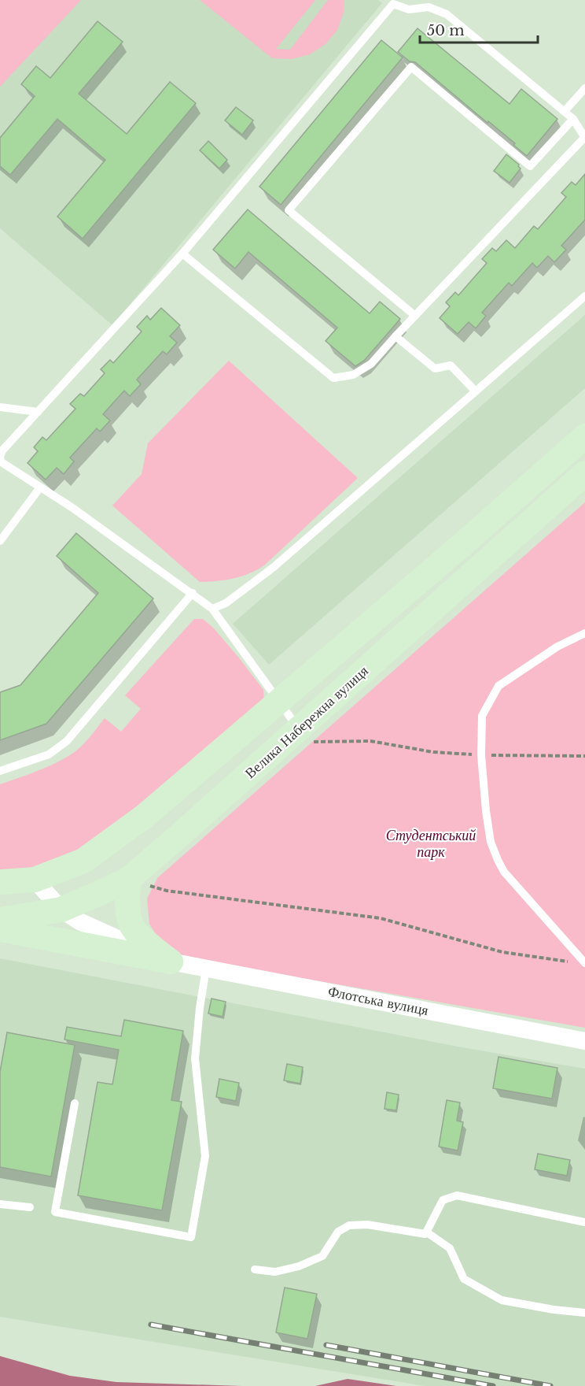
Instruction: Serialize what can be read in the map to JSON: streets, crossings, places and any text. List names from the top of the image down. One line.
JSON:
{"streets":{"street":["Велика Набережна вулиця","Флотська вулиця"]},"crossings":[["Велика Набережна вулиця","Флотська вулиця"]],"parks":["Студентський парк"],"scale_bar":"50 m"}
